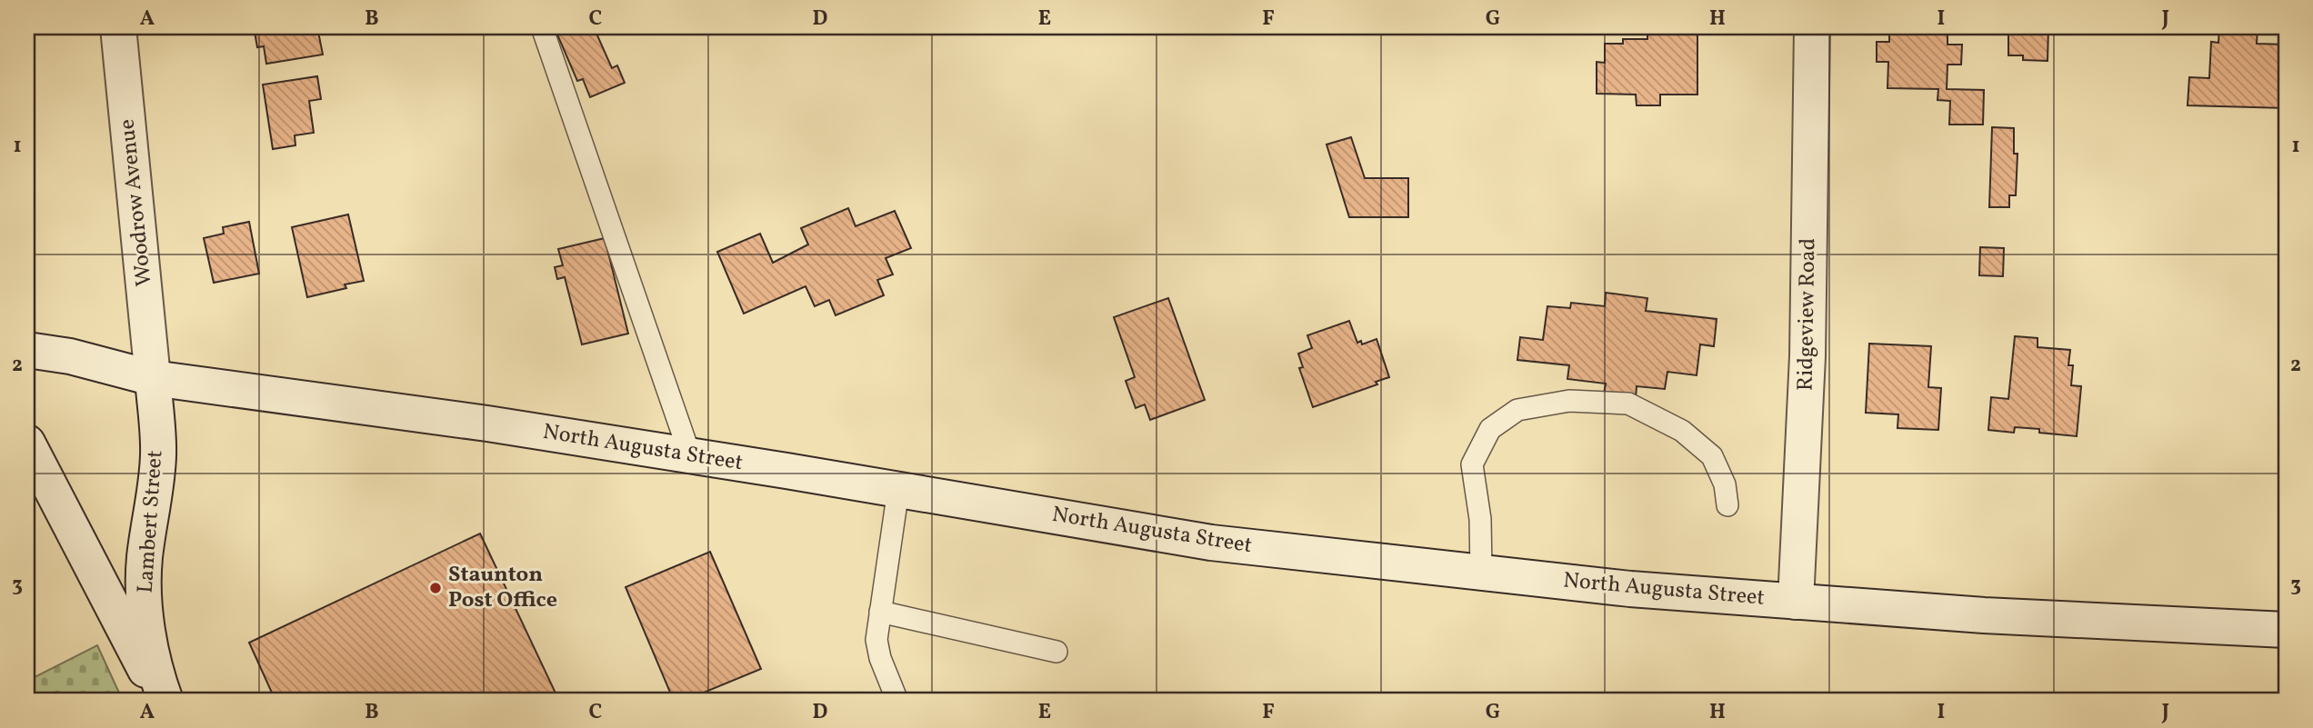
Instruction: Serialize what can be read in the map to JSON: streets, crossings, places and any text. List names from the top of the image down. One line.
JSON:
{"streets":{"main road":["Woodrow Avenue","Ridgeview Road","North Augusta Street","Lambert Street"]},"crossings":[["Woodrow Avenue","North Augusta Street"],["Woodrow Avenue","Lambert Street"],["Ridgeview Road","North Augusta Street"],["North Augusta Street","Lambert Street"]],"places":["Staunton Post Office"],"grid":{"columns":["A","B","C","D","E","F","G","H","I","J"],"rows":["1","2","3"]}}
